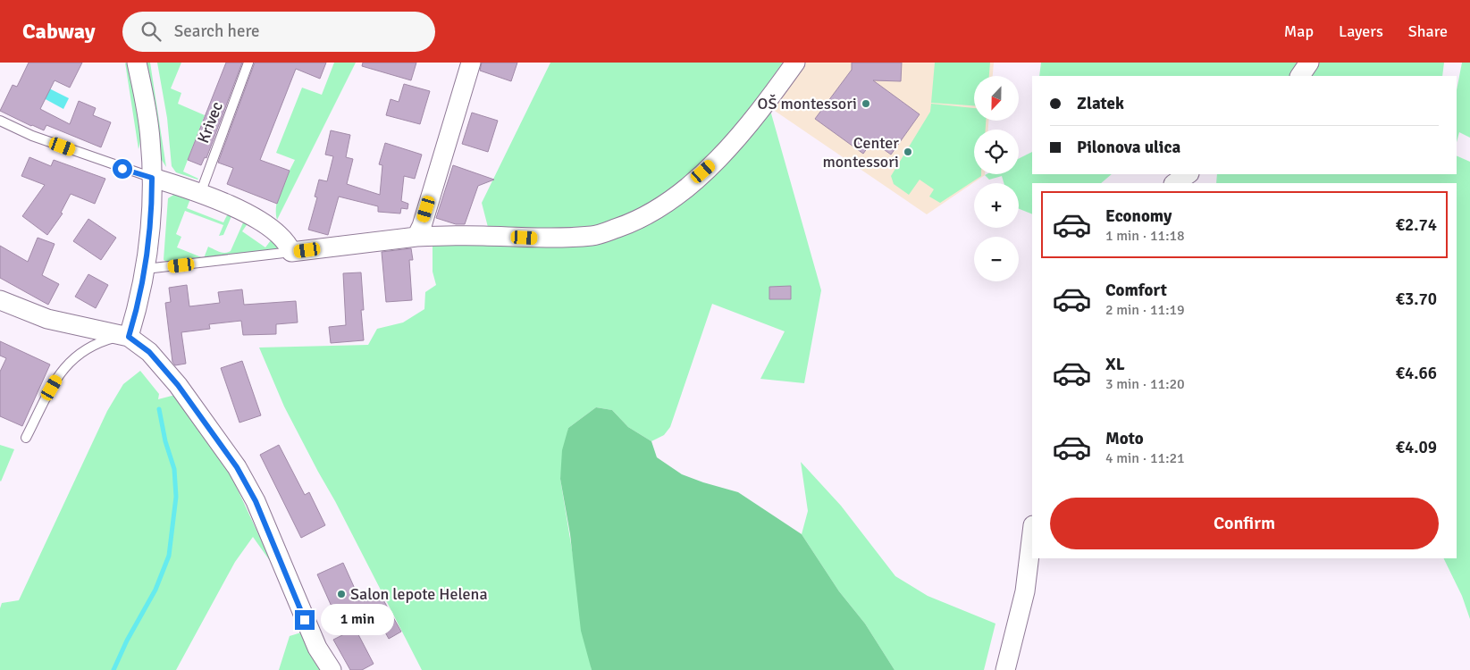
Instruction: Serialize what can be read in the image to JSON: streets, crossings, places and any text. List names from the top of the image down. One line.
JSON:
{"streets":{"lane":["Krivec"]},"places":["OŠ montessori","Center montessori","Salon lepote Helena"],"north":"bottom","page":{"header":"Cabway","search":"Search here","nav":["Map","Layers","Share"],"map_buttons":["+","−"],"banner":["Zlatek","Pilonova ulica"],"list":[{"name":"Economy","note":"1 min · 11:18","value":"€2.74"},{"name":"Comfort","note":"2 min · 11:19","value":"€3.70"},{"name":"XL","note":"3 min · 11:20","value":"€4.66"},{"name":"Moto","note":"4 min · 11:21","value":"€4.09"}],"buttons":"Confirm","bubble":"1 min"}}
